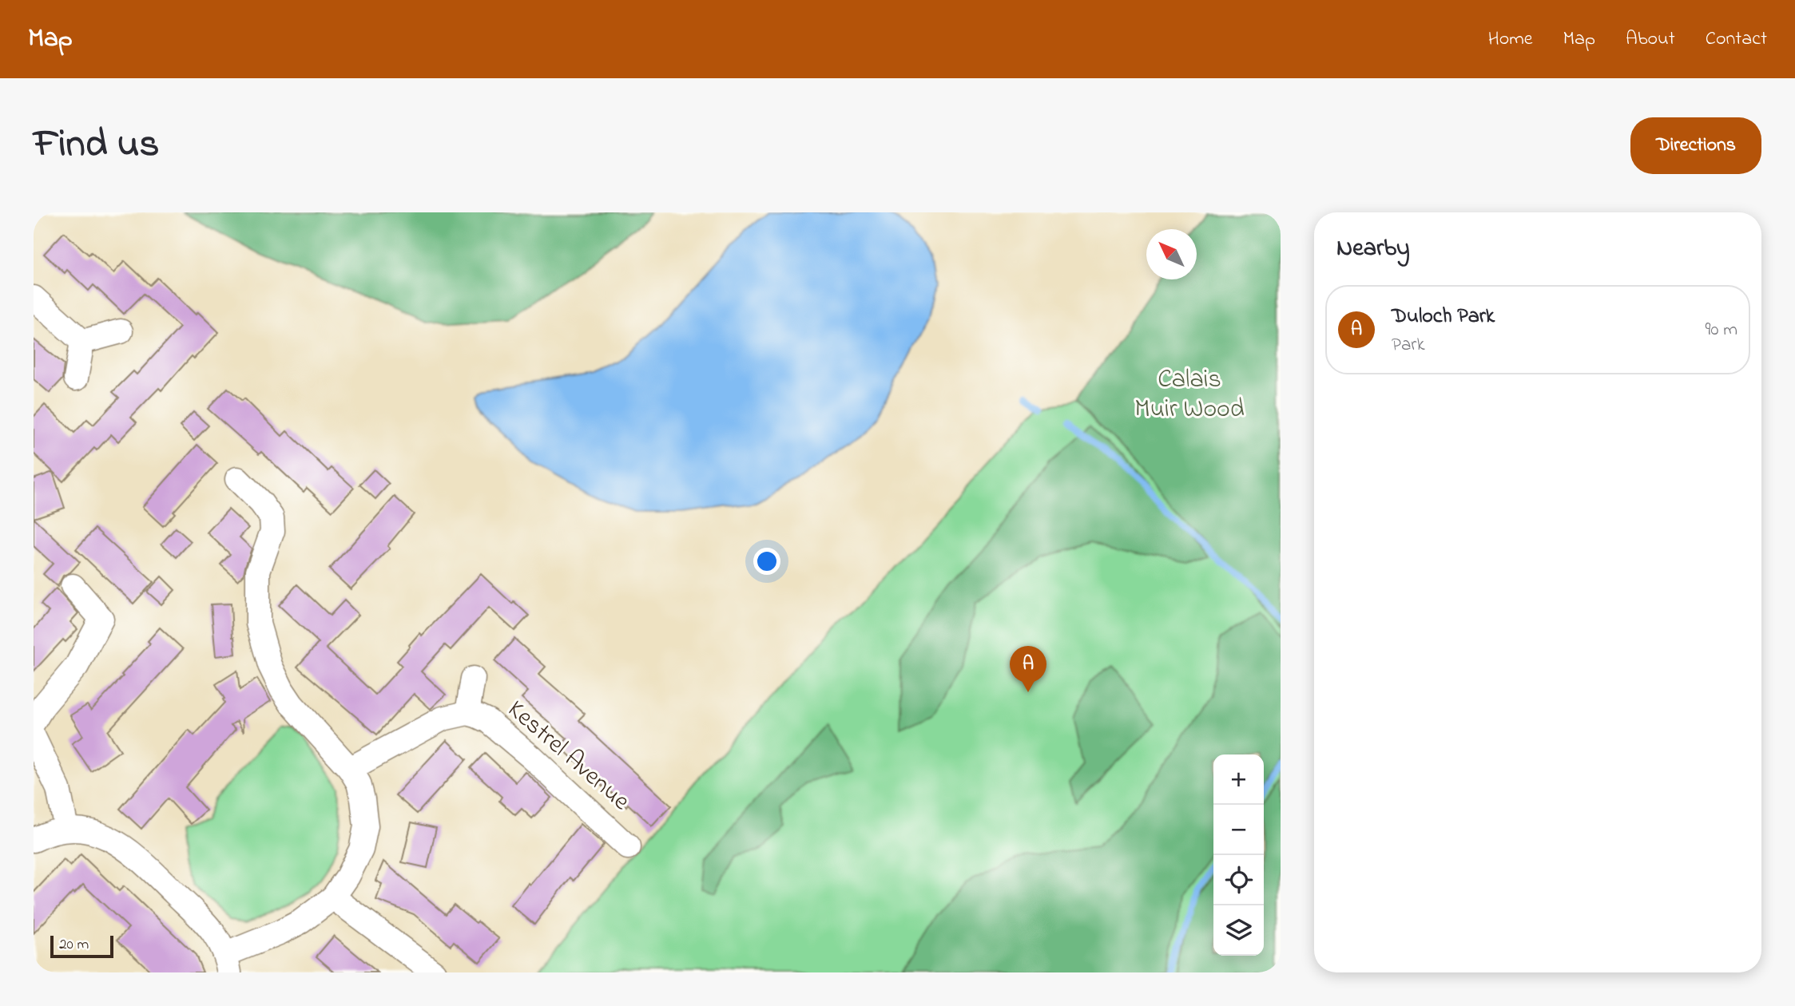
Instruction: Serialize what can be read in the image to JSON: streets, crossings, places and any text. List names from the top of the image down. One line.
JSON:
{"streets":{"street":["Kestrel Avenue"]},"parks":["Calais Muir Wood"],"scale_bar":"20 m","north":"top left","page":{"header":"Map","nav":["Home","Map","About","Contact"],"title":"Find us","buttons":"Directions","heading":"Nearby","list":[{"mark":"A","name":"Duloch Park","note":"Park","value":"90 m"}],"pins":"A","map_buttons":["+","−"],"scale":"20 m"}}
